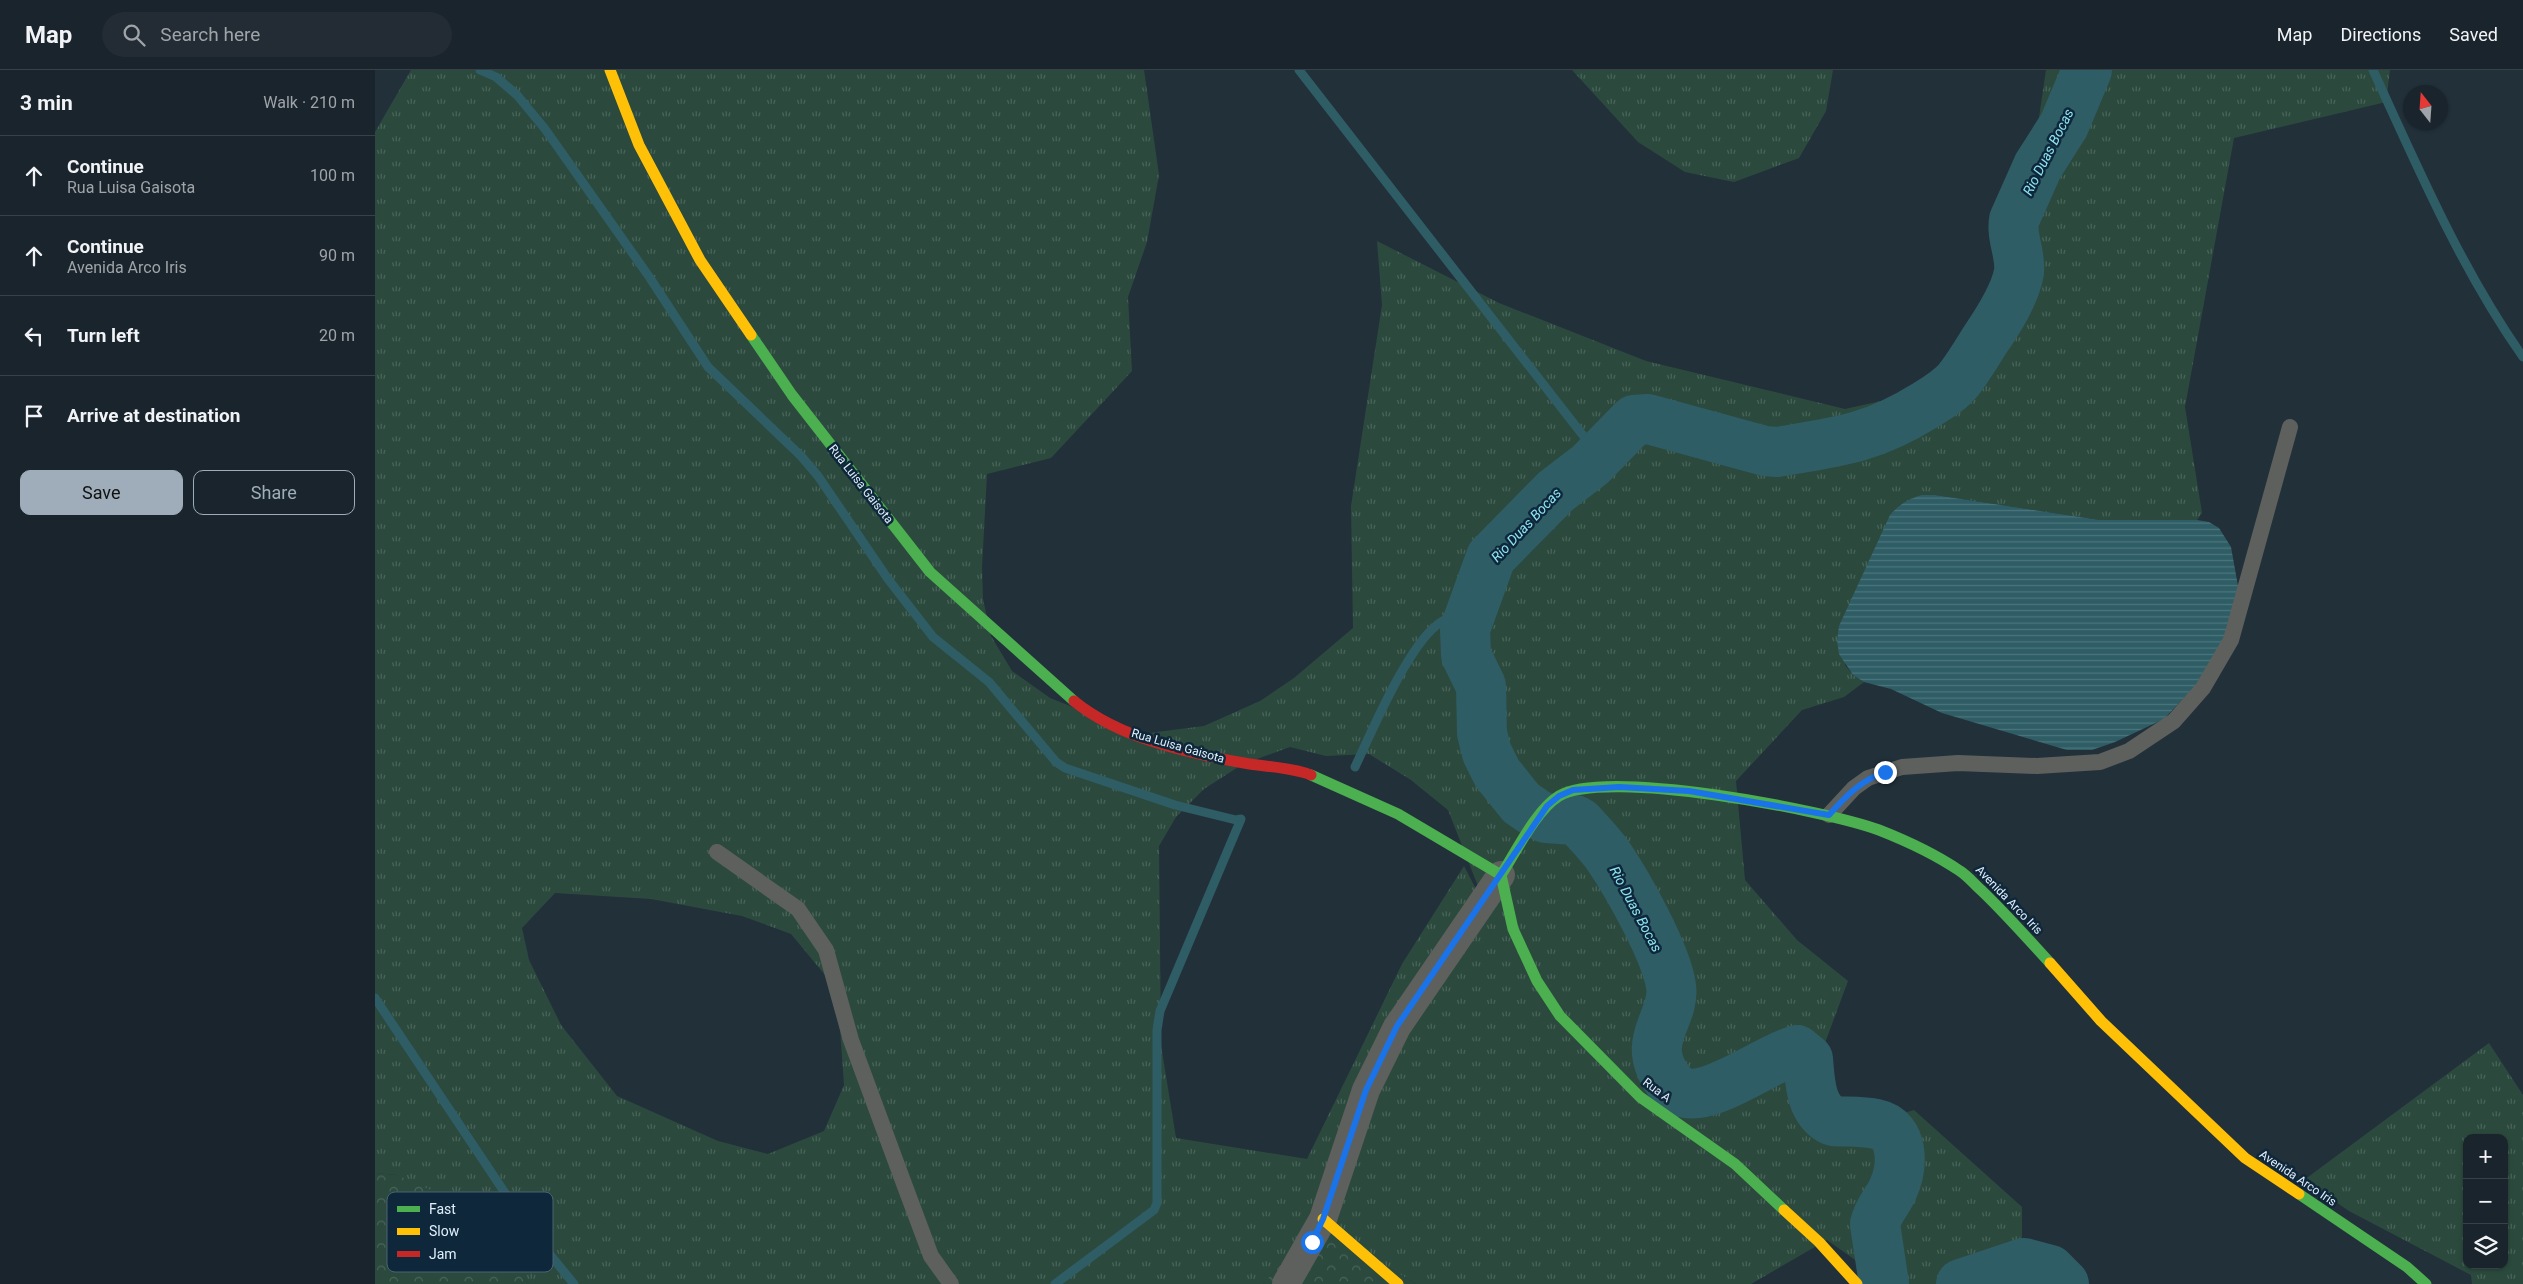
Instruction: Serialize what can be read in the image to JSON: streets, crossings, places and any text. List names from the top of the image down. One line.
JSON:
{"streets":{"street":["Rua Luisa Gaisota","Avenida Arco Iris","Rua A"]},"crossings":[["Rua Luisa Gaisota","Avenida Arco Iris"],["Rua Luisa Gaisota","Rua A"],["Avenida Arco Iris","Rua A"]],"water":["Rio Duas Bocas"],"legend":["Fast","Slow","Jam"],"north":"top","page":{"header":"Map","search":"Search here","nav":["Map","Directions","Saved"],"heading":["3 min","Walk · 210 m"],"list":[["Continue","Rua Luisa Gaisota","100 m"],["Continue","Avenida Arco Iris","90 m"],["Turn left","20 m"],"Arrive at destination"],"buttons":["Save","Share"],"map_buttons":["+","−"]}}
